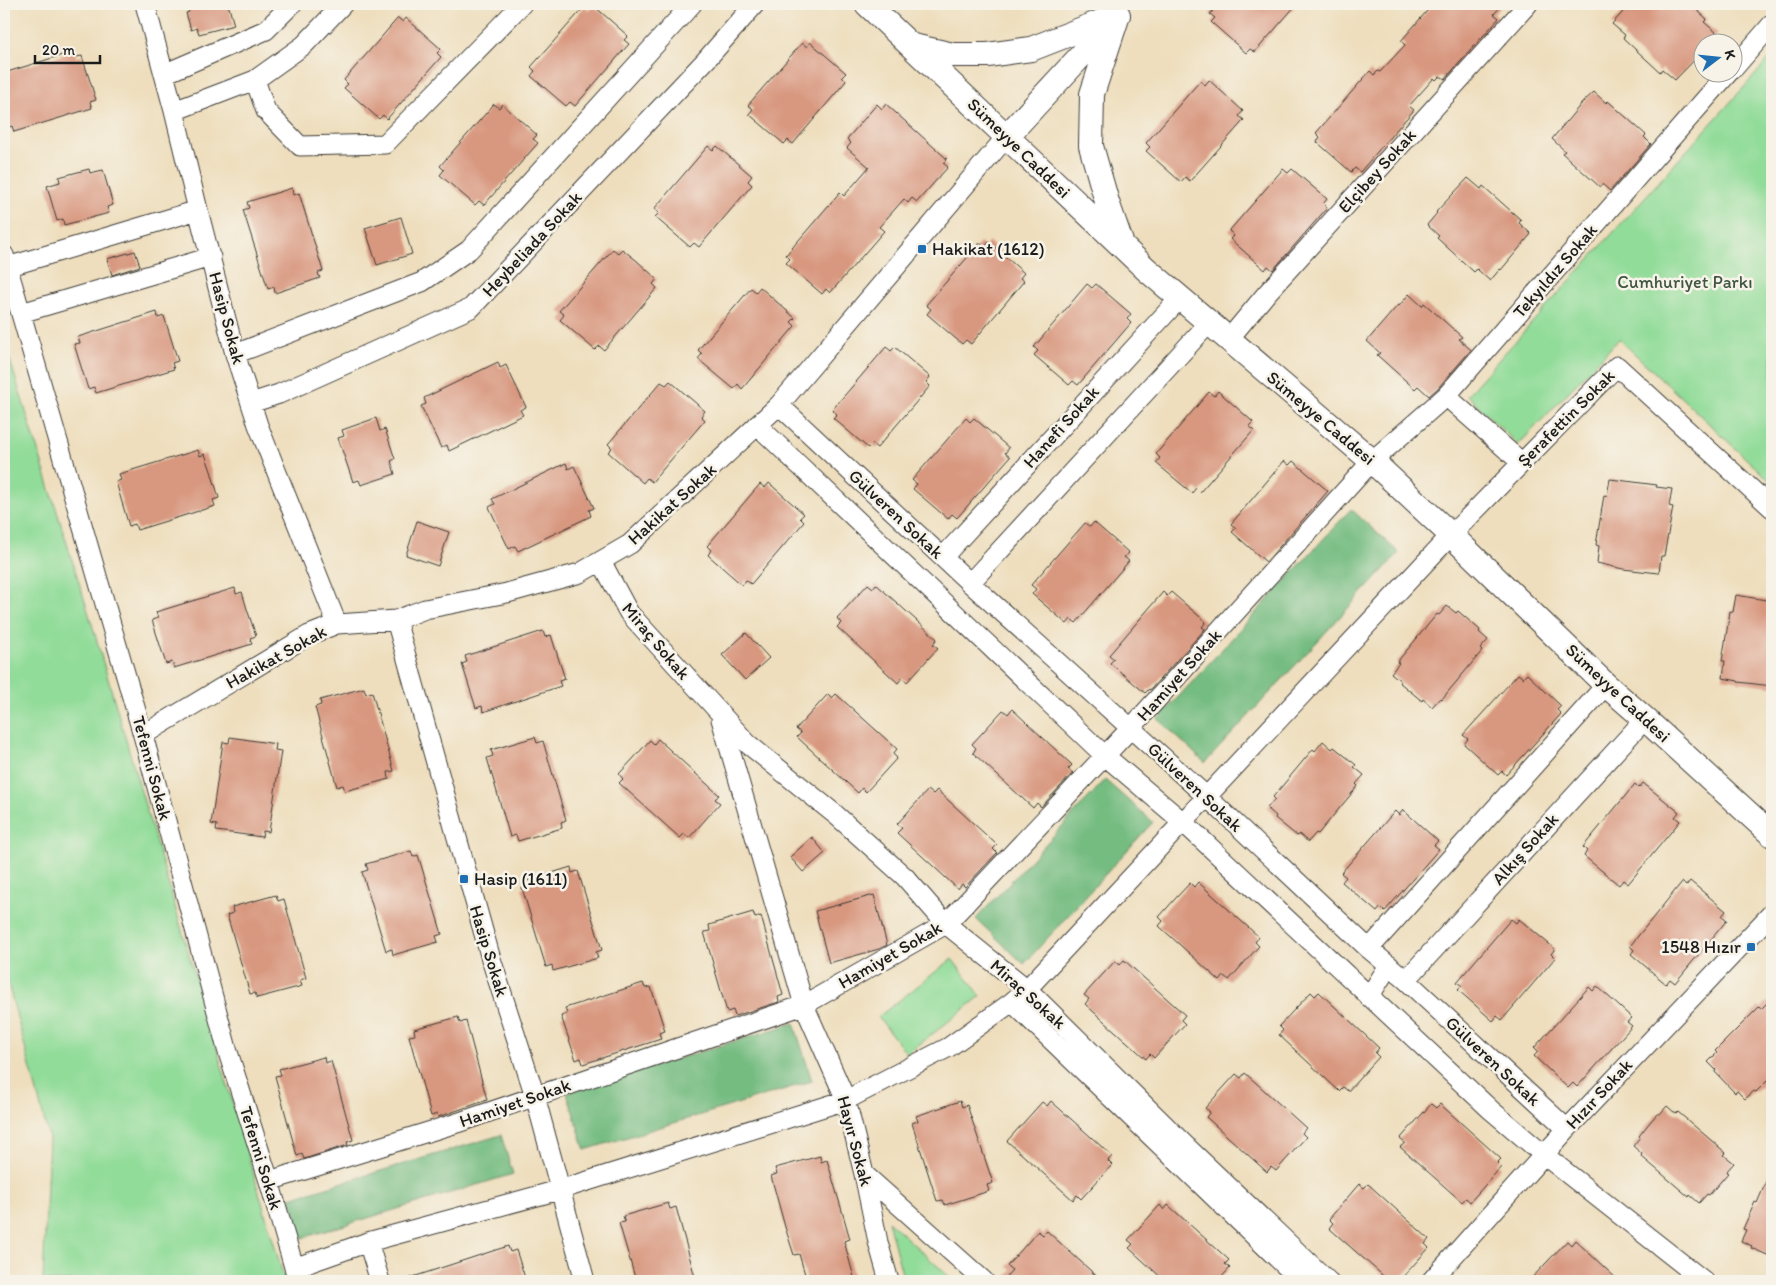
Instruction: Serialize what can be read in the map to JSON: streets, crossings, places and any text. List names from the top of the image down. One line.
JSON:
{"streets":{"street":["Sümeyye Caddesi","Elçibey Sokak","Heybeliada Sokak","Tekyıldız Sokak","Hasip Sokak","Şerafettin Sokak","Hanefi Sokak","Hakikat Sokak","Gülveren Sokak","Miraç Sokak","Hamiyet Sokak","Tefenni Sokak","Alkış Sokak","Hızır Sokak","Hayır Sokak"]},"crossings":[["Sümeyye Caddesi","Elçibey Sokak"],["Sümeyye Caddesi","Tekyıldız Sokak"],["Sümeyye Caddesi","Şerafettin Sokak"],["Sümeyye Caddesi","Hanefi Sokak"],["Sümeyye Caddesi","Hakikat Sokak"],["Sümeyye Caddesi","Hamiyet Sokak"],["Sümeyye Caddesi","Alkış Sokak"],["Heybeliada Sokak","Hasip Sokak"],["Tekyıldız Sokak","Hamiyet Sokak"],["Hasip Sokak","Şerafettin Sokak"],["Hasip Sokak","Hakikat Sokak"],["Hasip Sokak","Hamiyet Sokak"],["Şerafettin Sokak","Gülveren Sokak"],["Şerafettin Sokak","Miraç Sokak"],["Şerafettin Sokak","Tefenni Sokak"],["Şerafettin Sokak","Hayır Sokak"],["Hanefi Sokak","Gülveren Sokak"],["Hakikat Sokak","Gülveren Sokak"],["Hakikat Sokak","Miraç Sokak"],["Hakikat Sokak","Tefenni Sokak"],["Gülveren Sokak","Hamiyet Sokak"],["Gülveren Sokak","Alkış Sokak"],["Gülveren Sokak","Hızır Sokak"],["Miraç Sokak","Hamiyet Sokak"],["Miraç Sokak","Hayır Sokak"],["Hamiyet Sokak","Tefenni Sokak"],["Hamiyet Sokak","Hayır Sokak"]],"parks":["Cumhuriyet Parkı"],"places":{"transit":["Hakikat (1612)","Hasip (1611)","1548 Hızır"]},"scale_bar":"20 m","north":"right"}
